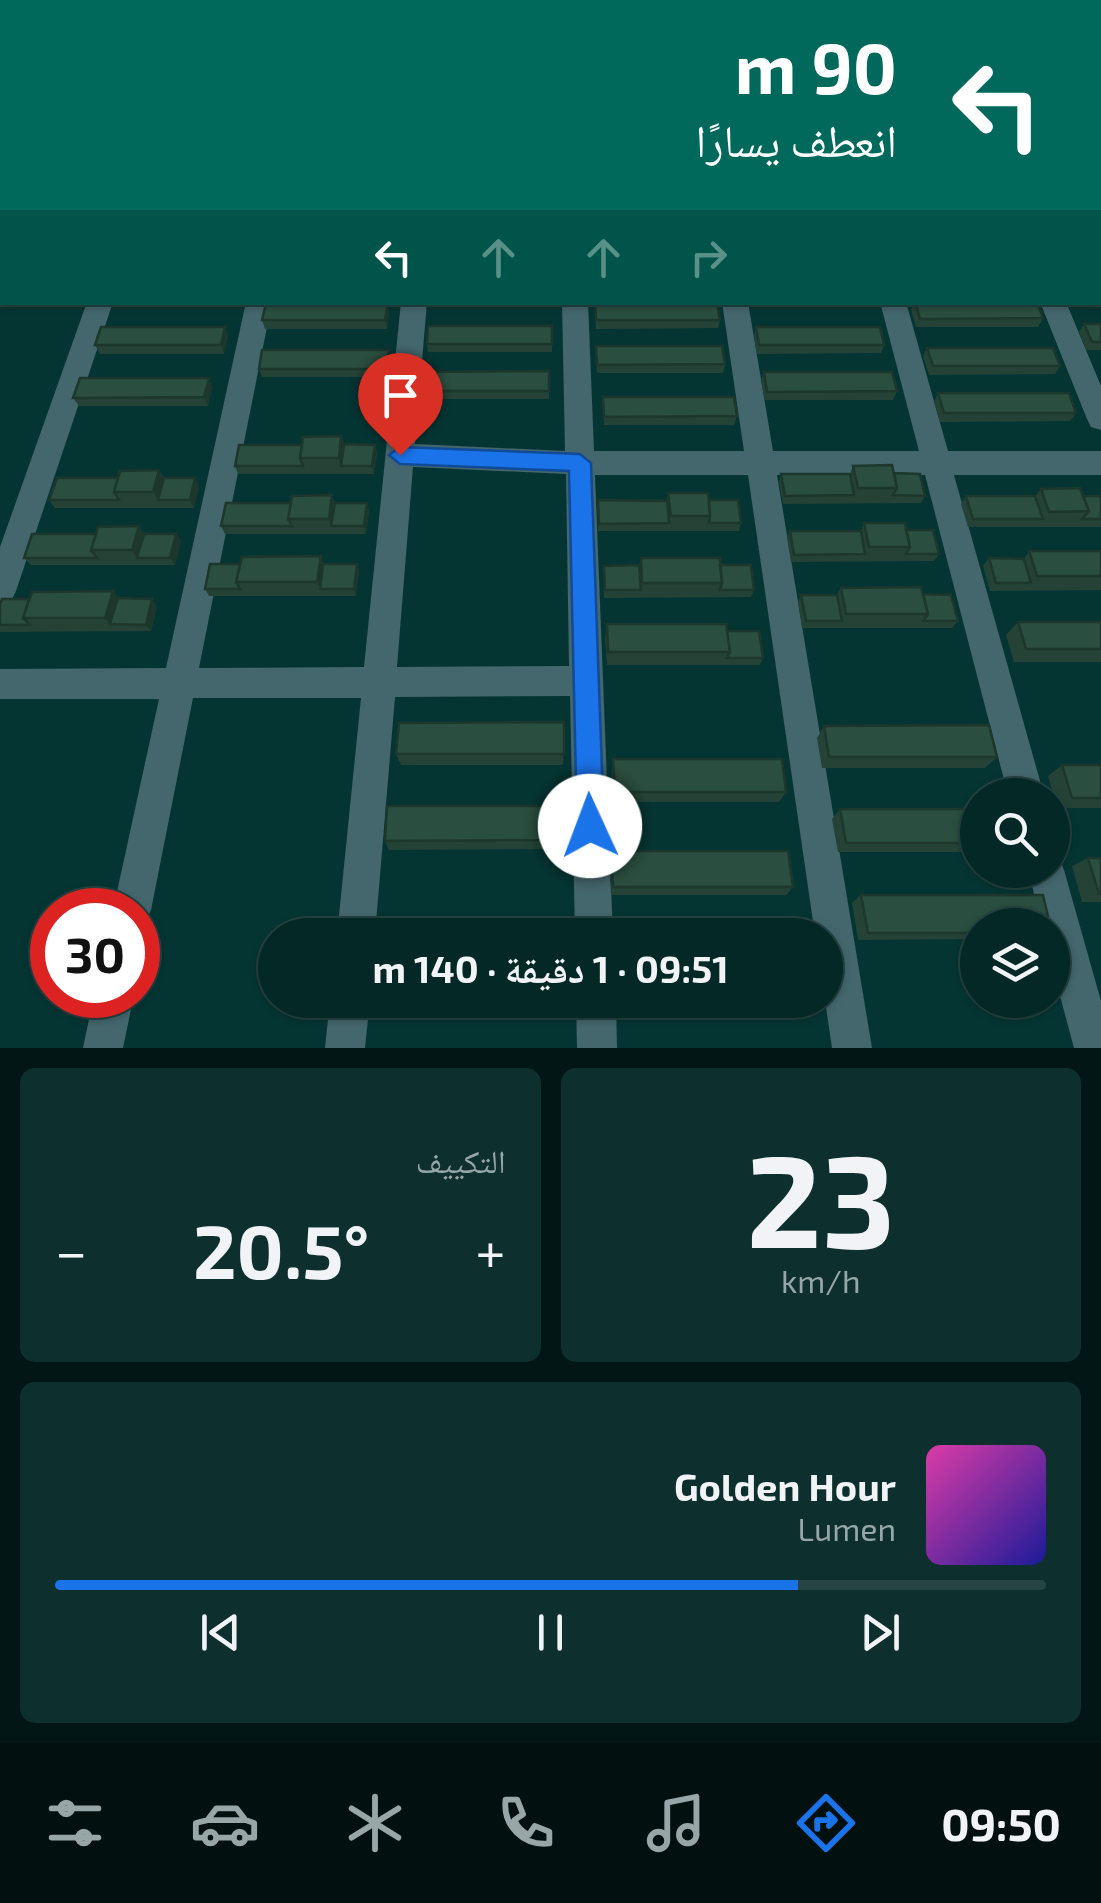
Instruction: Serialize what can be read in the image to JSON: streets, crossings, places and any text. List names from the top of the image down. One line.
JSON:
{"page":{"turn":["90 m","انعطف يسارًا"],"limit":"30","trip":"09:51 · 1 دقيقة · 140 m","tile":[["23","km/h"],"التكييف"],"heat":["−","20.5°","+"],"song":["Golden Hour","Lumen"],"tabs":"09:50"}}
